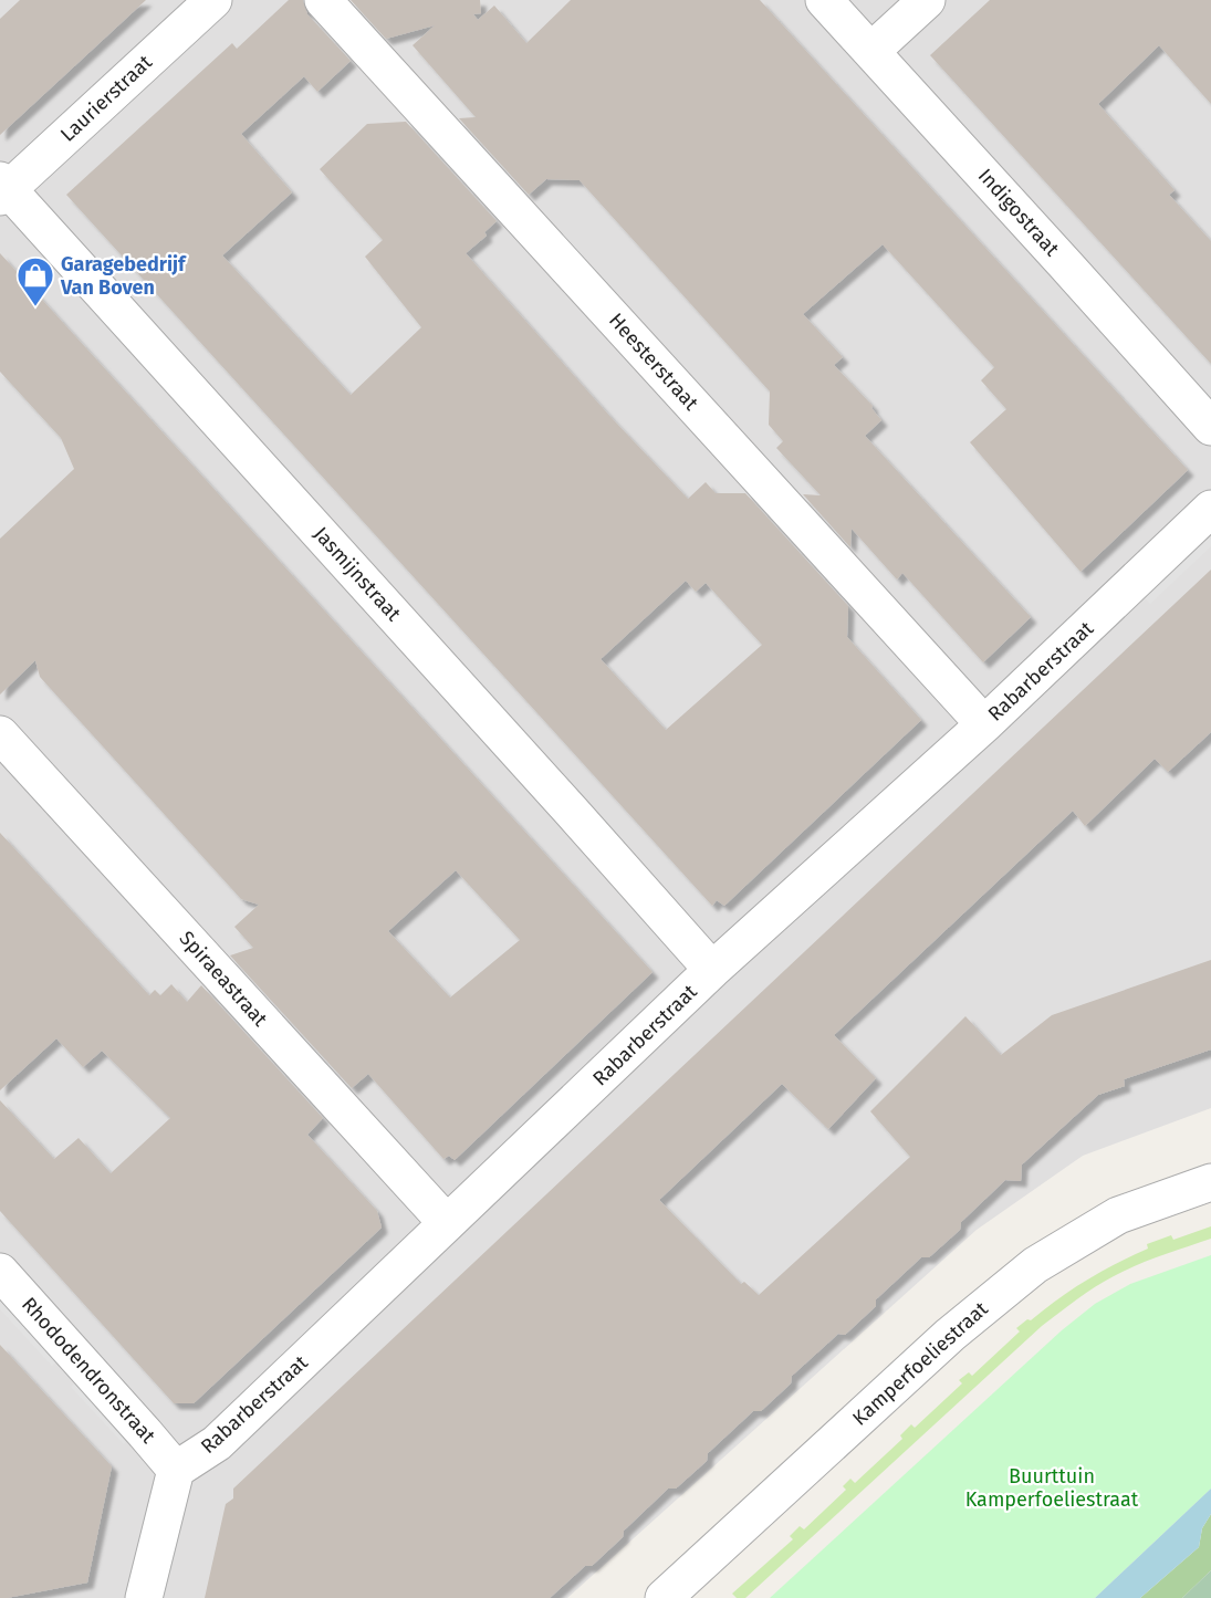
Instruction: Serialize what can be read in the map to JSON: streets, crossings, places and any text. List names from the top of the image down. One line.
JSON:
{"streets":{"street":["Laurierstraat","Indigostraat","Heesterstraat","Jasmijnstraat","Rabarberstraat","Spiraeastraat","Kamperfoeliestraat","Rhododendronstraat"]},"crossings":[["Laurierstraat","Jasmijnstraat"],["Heesterstraat","Rabarberstraat"],["Jasmijnstraat","Rabarberstraat"],["Rabarberstraat","Spiraeastraat"],["Rabarberstraat","Rhododendronstraat"]],"parks":["Buurttuin Kamperfoeliestraat"],"places":{"shop":["Garagebedrijf Van Boven"]}}
